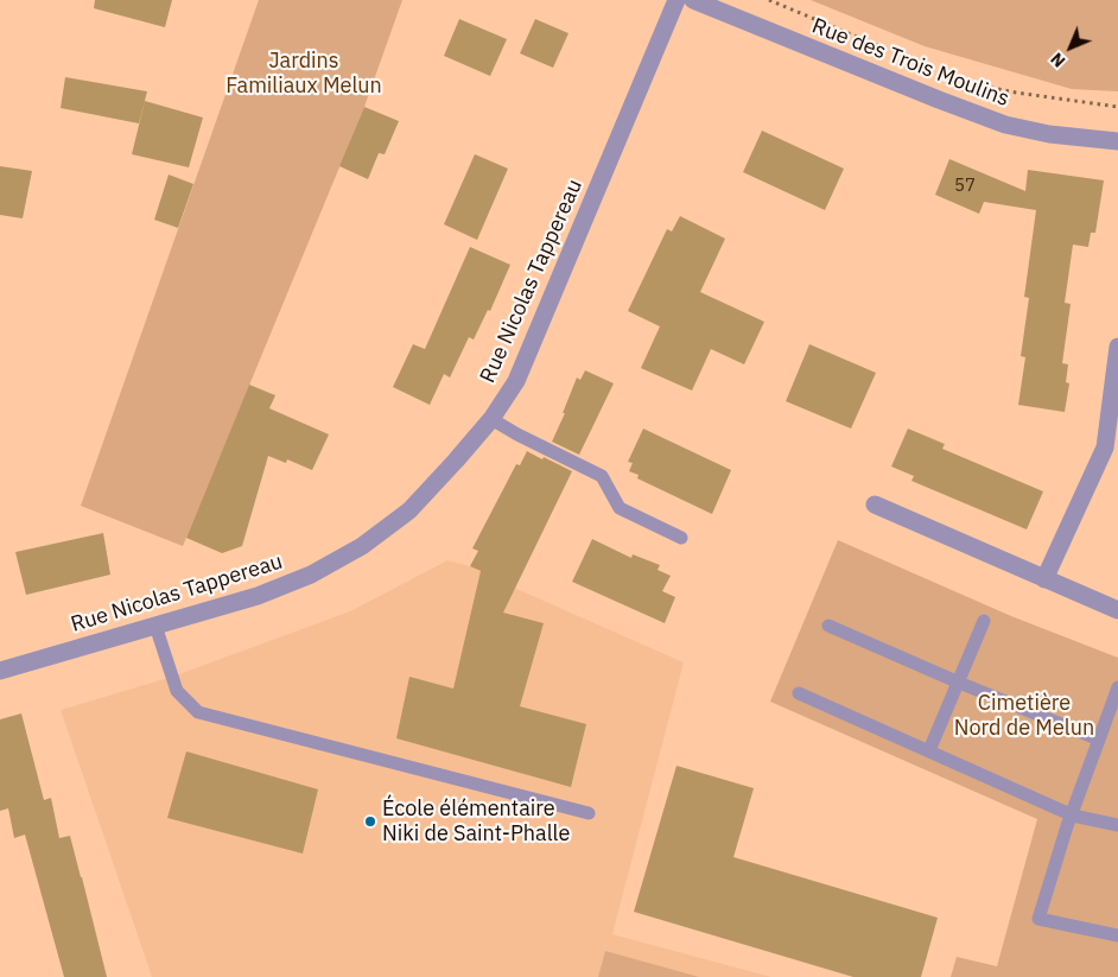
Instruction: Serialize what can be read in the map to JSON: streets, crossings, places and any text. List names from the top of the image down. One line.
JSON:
{"streets":{"street":["Rue des Trois Moulins","Rue Nicolas Tappereau"]},"parks":["Jardins Familiaux Melun","Cimetière Nord de Melun"],"places":["École élémentaire Niki de Saint-Phalle"],"house_numbers":["57"],"north":"bottom left"}
